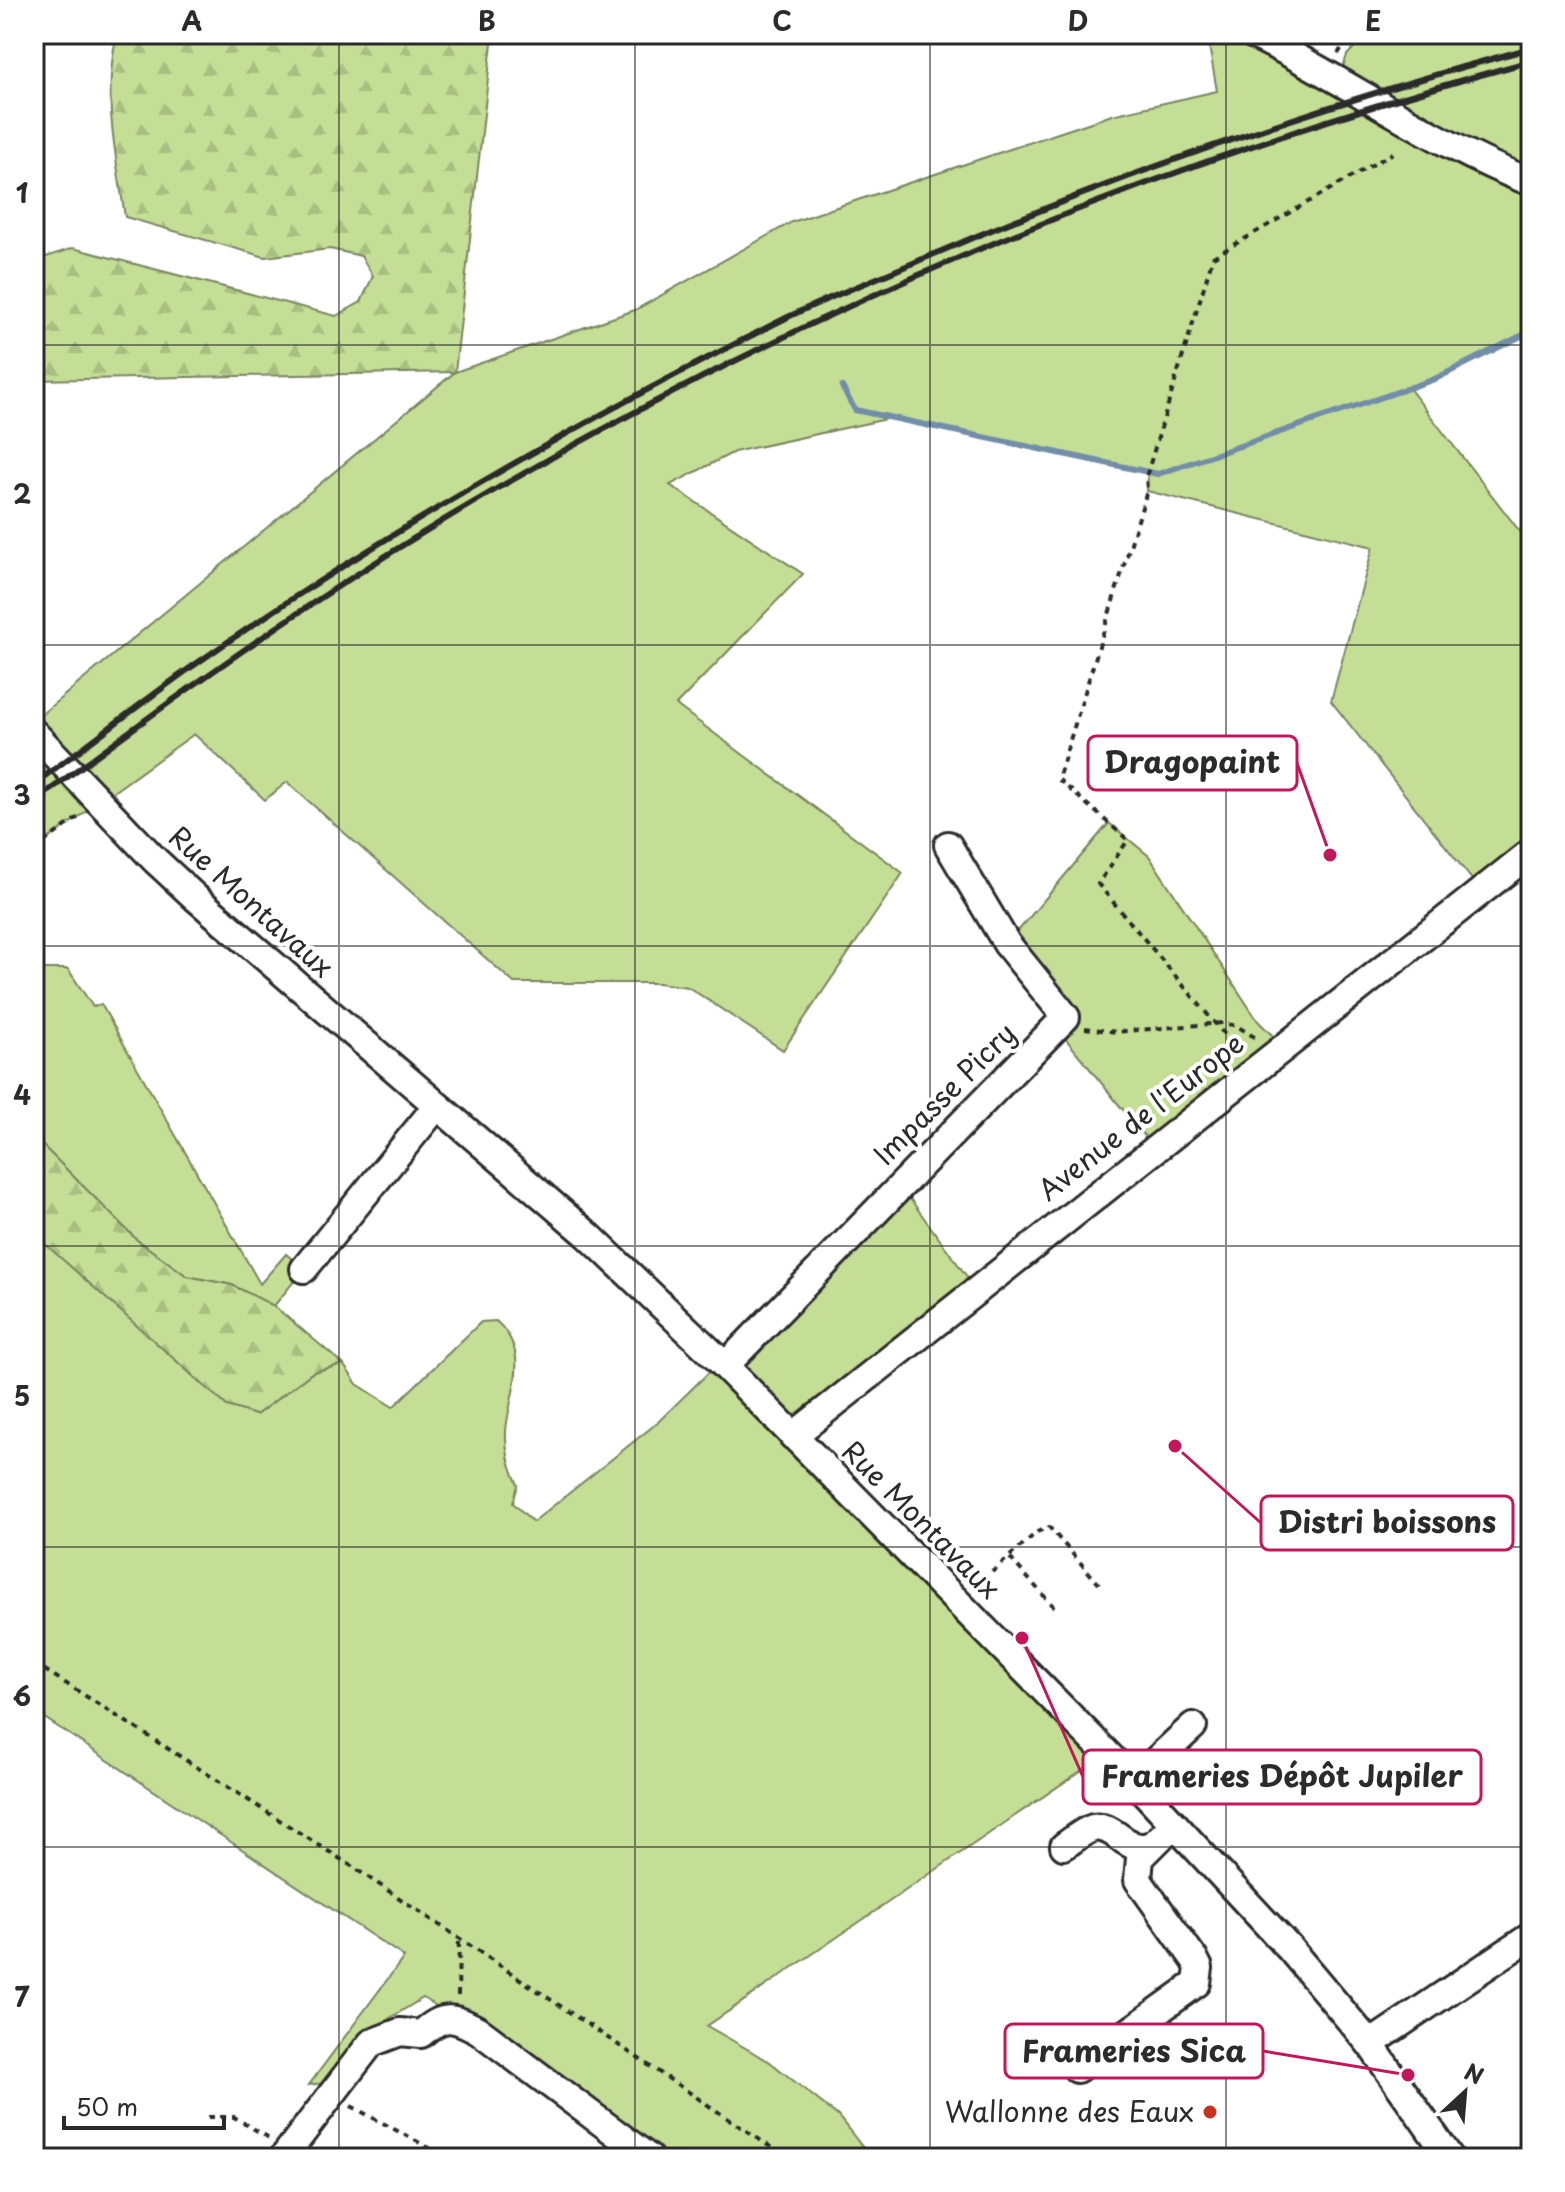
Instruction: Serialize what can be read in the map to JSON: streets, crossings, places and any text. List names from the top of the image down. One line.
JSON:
{"streets":{"street":["Rue Montavaux","Impasse Picry","Avenue de l'Europe"]},"crossings":[["Rue Montavaux","Impasse Picry"],["Rue Montavaux","Avenue de l'Europe"]],"places":["Dragopaint","Distri boissons","Frameries Dépôt Jupiler","Frameries Sica","Wallonne des Eaux"],"scale_bar":"50 m","north":"top right","grid":{"columns":["A","B","C","D","E"],"rows":["1","2","3","4","5","6","7"]}}
